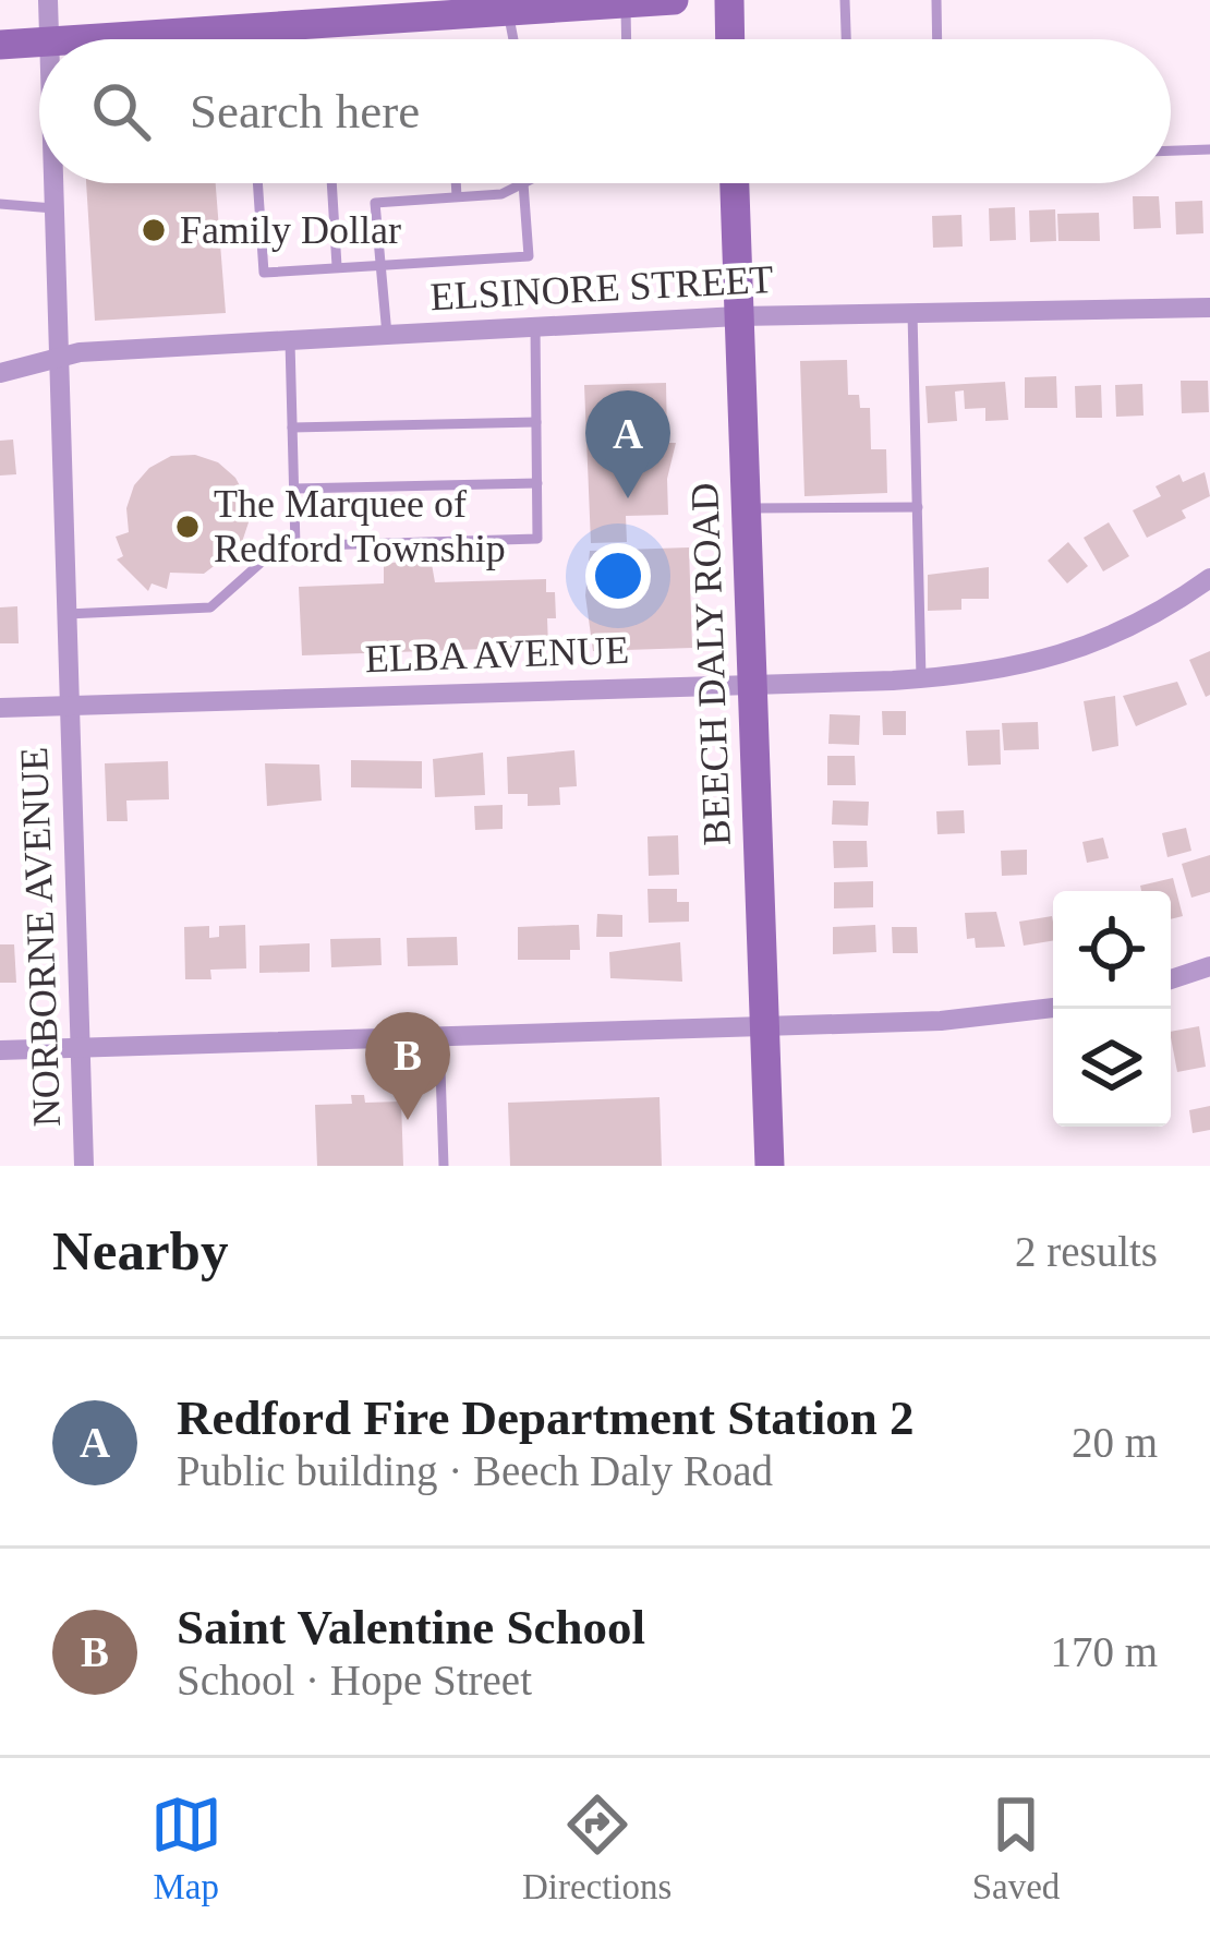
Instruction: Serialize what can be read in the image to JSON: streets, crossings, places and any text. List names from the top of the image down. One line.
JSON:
{"streets":{"main road":["BEECH DALY ROAD"],"street":["ELSINORE STREET","ELBA AVENUE","NORBORNE AVENUE"]},"crossings":[["ELSINORE STREET","BEECH DALY ROAD"],["ELSINORE STREET","NORBORNE AVENUE"],["ELBA AVENUE","BEECH DALY ROAD"],["ELBA AVENUE","NORBORNE AVENUE"]],"places":["Family Dollar","The Marquee of Redford Township"],"page":{"search":"Search here","pins":["A","B"],"heading":["Nearby","2 results"],"list":[{"mark":"A","name":"Redford Fire Department Station 2","note":"Public building · Beech Daly Road","value":"20 m"},{"mark":"B","name":"Saint Valentine School","note":"School · Hope Street","value":"170 m"}],"nav":["Map","Directions","Saved"]}}
